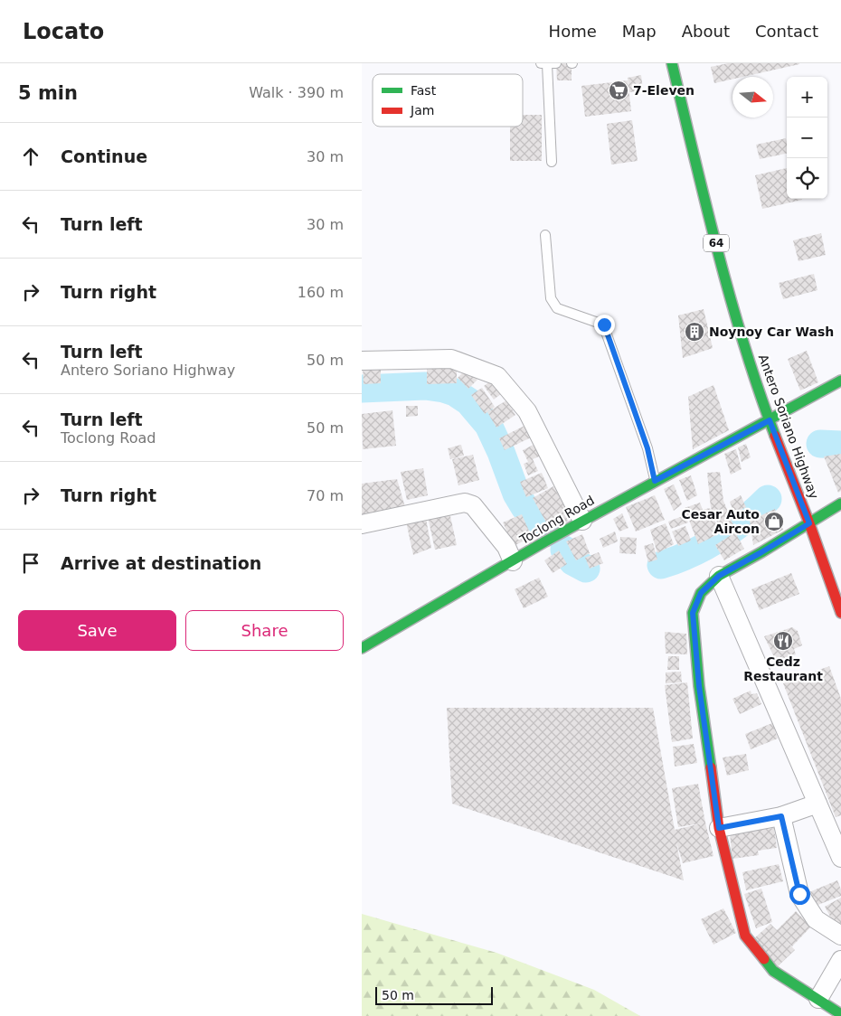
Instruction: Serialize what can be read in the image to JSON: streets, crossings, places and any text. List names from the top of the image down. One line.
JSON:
{"streets":{"street":["64","Antero Soriano Highway","Toclong Road"]},"crossings":[["Antero Soriano Highway","Toclong Road"]],"places":{"supermarket":["7-Eleven"],"building":["Noynoy Car Wash"],"shop":["Cesar Auto Aircon"],"restaurant":["Cedz Restaurant"]},"legend":["Fast","Jam"],"scale_bar":"50 m","north":"right","page":{"header":"Locato","nav":["Home","Map","About","Contact"],"heading":["5 min","Walk · 390 m"],"map_buttons":["+","−"],"list":[["Continue","30 m"],["Turn left","30 m"],["Turn right","160 m"],["Turn left","Antero Soriano Highway","50 m"],["Turn left","Toclong Road","50 m"],["Turn right","70 m"],"Arrive at destination"],"buttons":["Save","Share"],"scale":"50 m"}}
